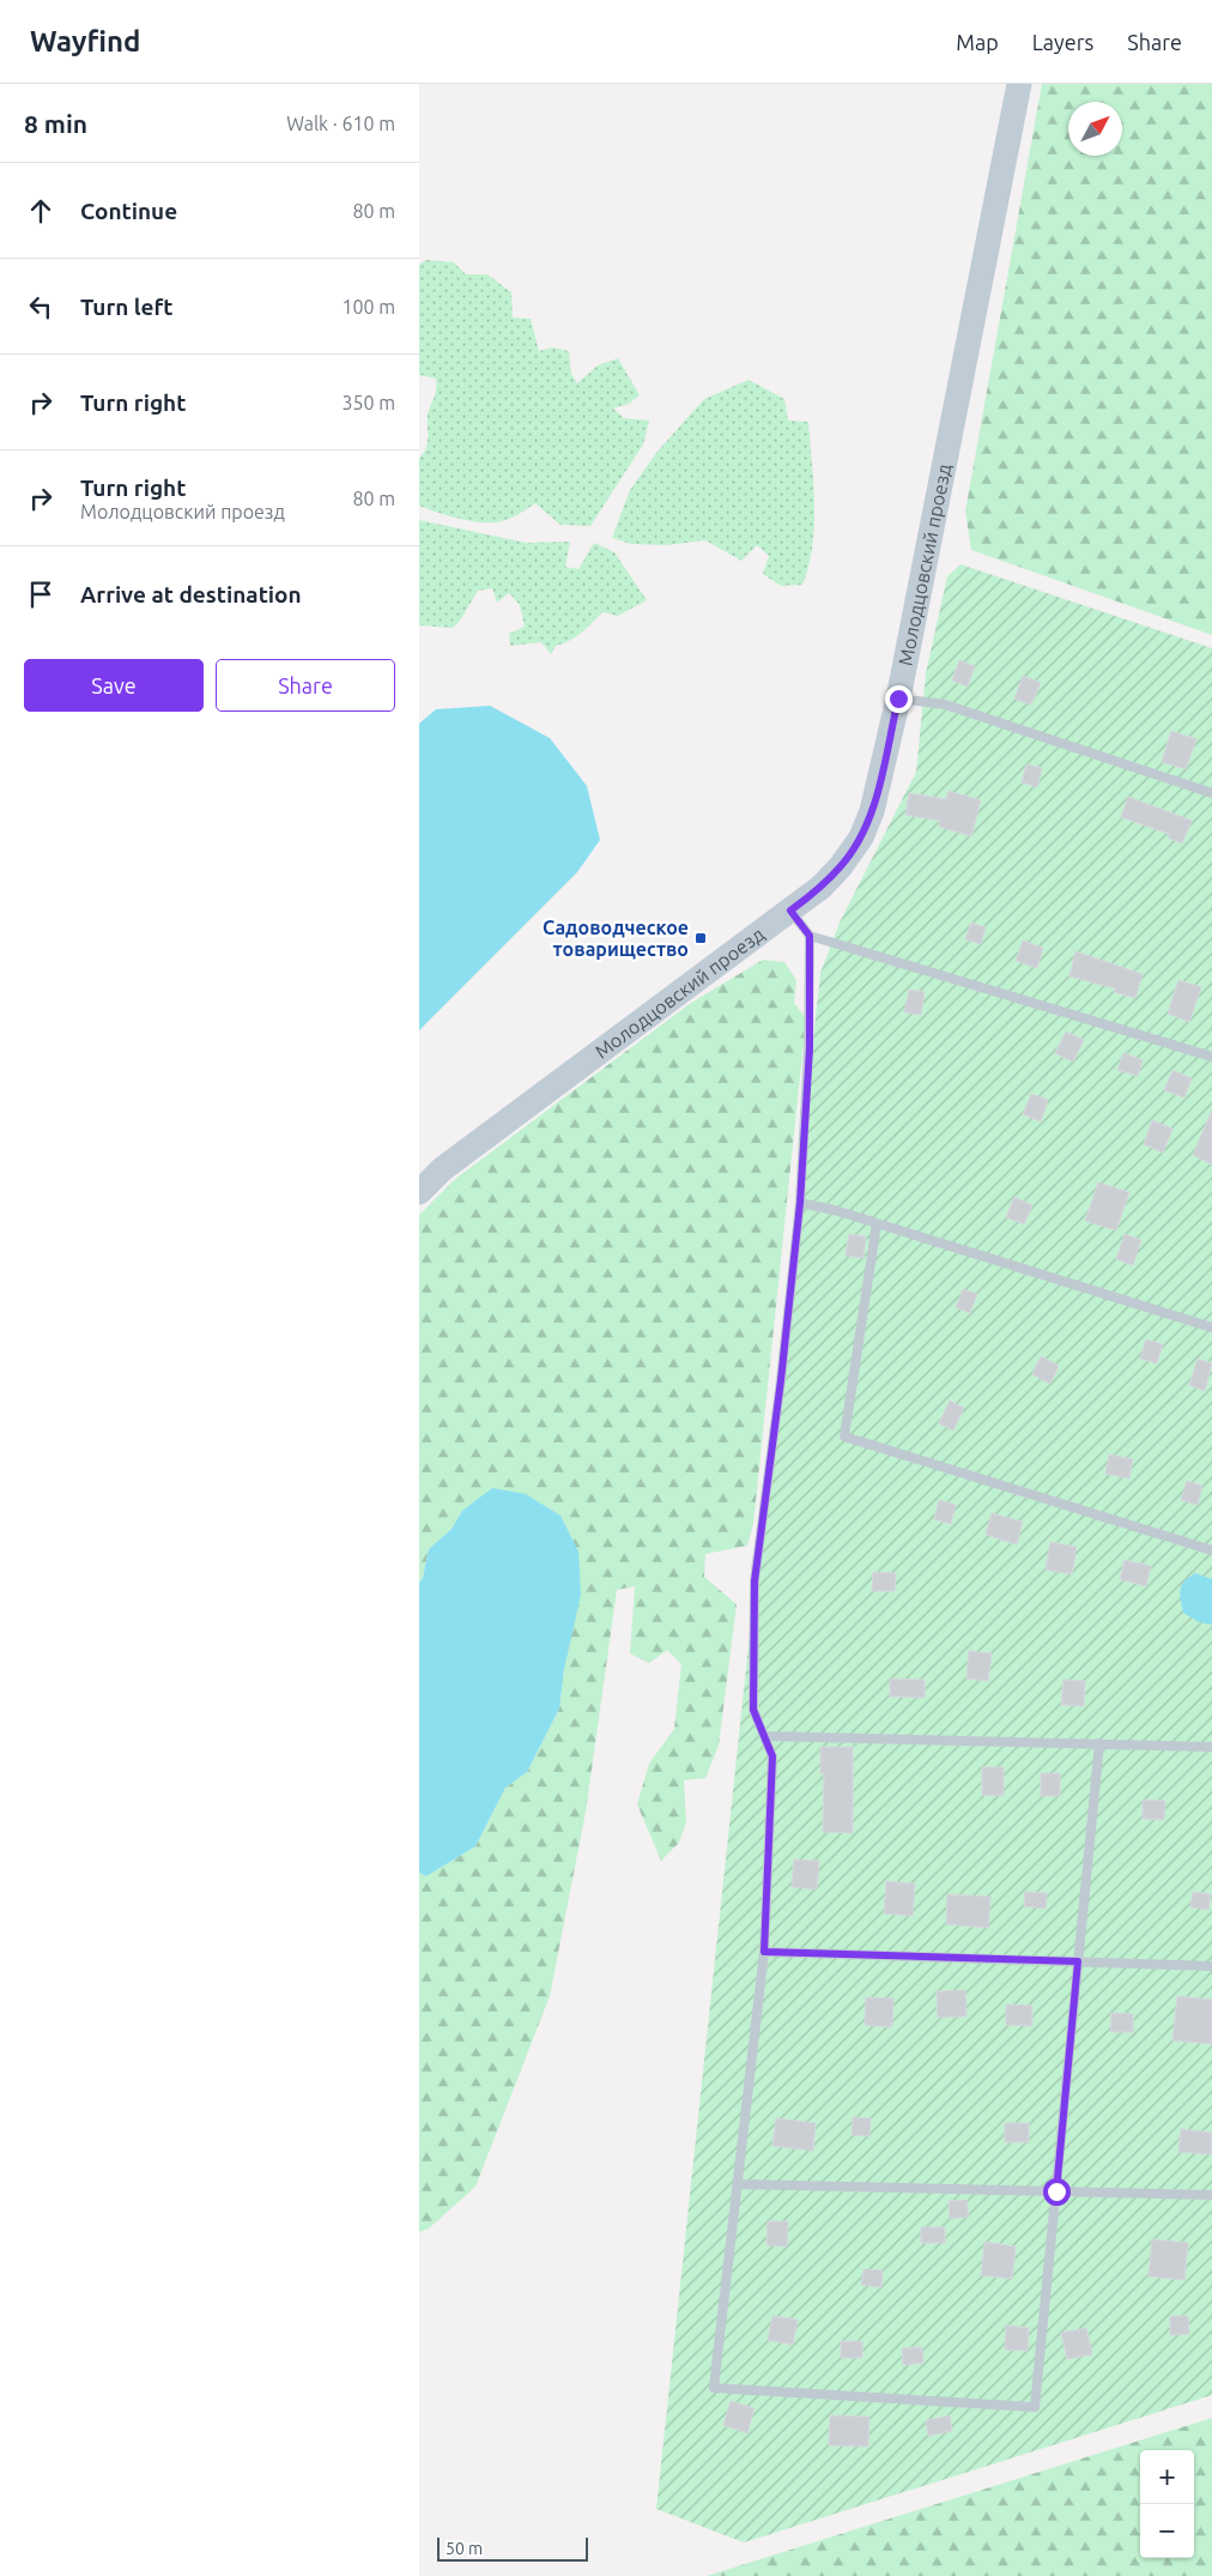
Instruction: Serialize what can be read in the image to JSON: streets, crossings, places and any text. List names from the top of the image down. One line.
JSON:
{"streets":{"street":["Молодцовский проезд"]},"places":{"transit":["Садоводческое товарищество"]},"scale_bar":"50 m","north":"top right","page":{"header":"Wayfind","nav":["Map","Layers","Share"],"heading":["8 min","Walk · 610 m"],"list":[["Continue","80 m"],["Turn left","100 m"],["Turn right","350 m"],["Turn right","Молодцовский проезд","80 m"],"Arrive at destination"],"buttons":["Save","Share"],"map_buttons":["+","−"],"scale":"50 m"}}
